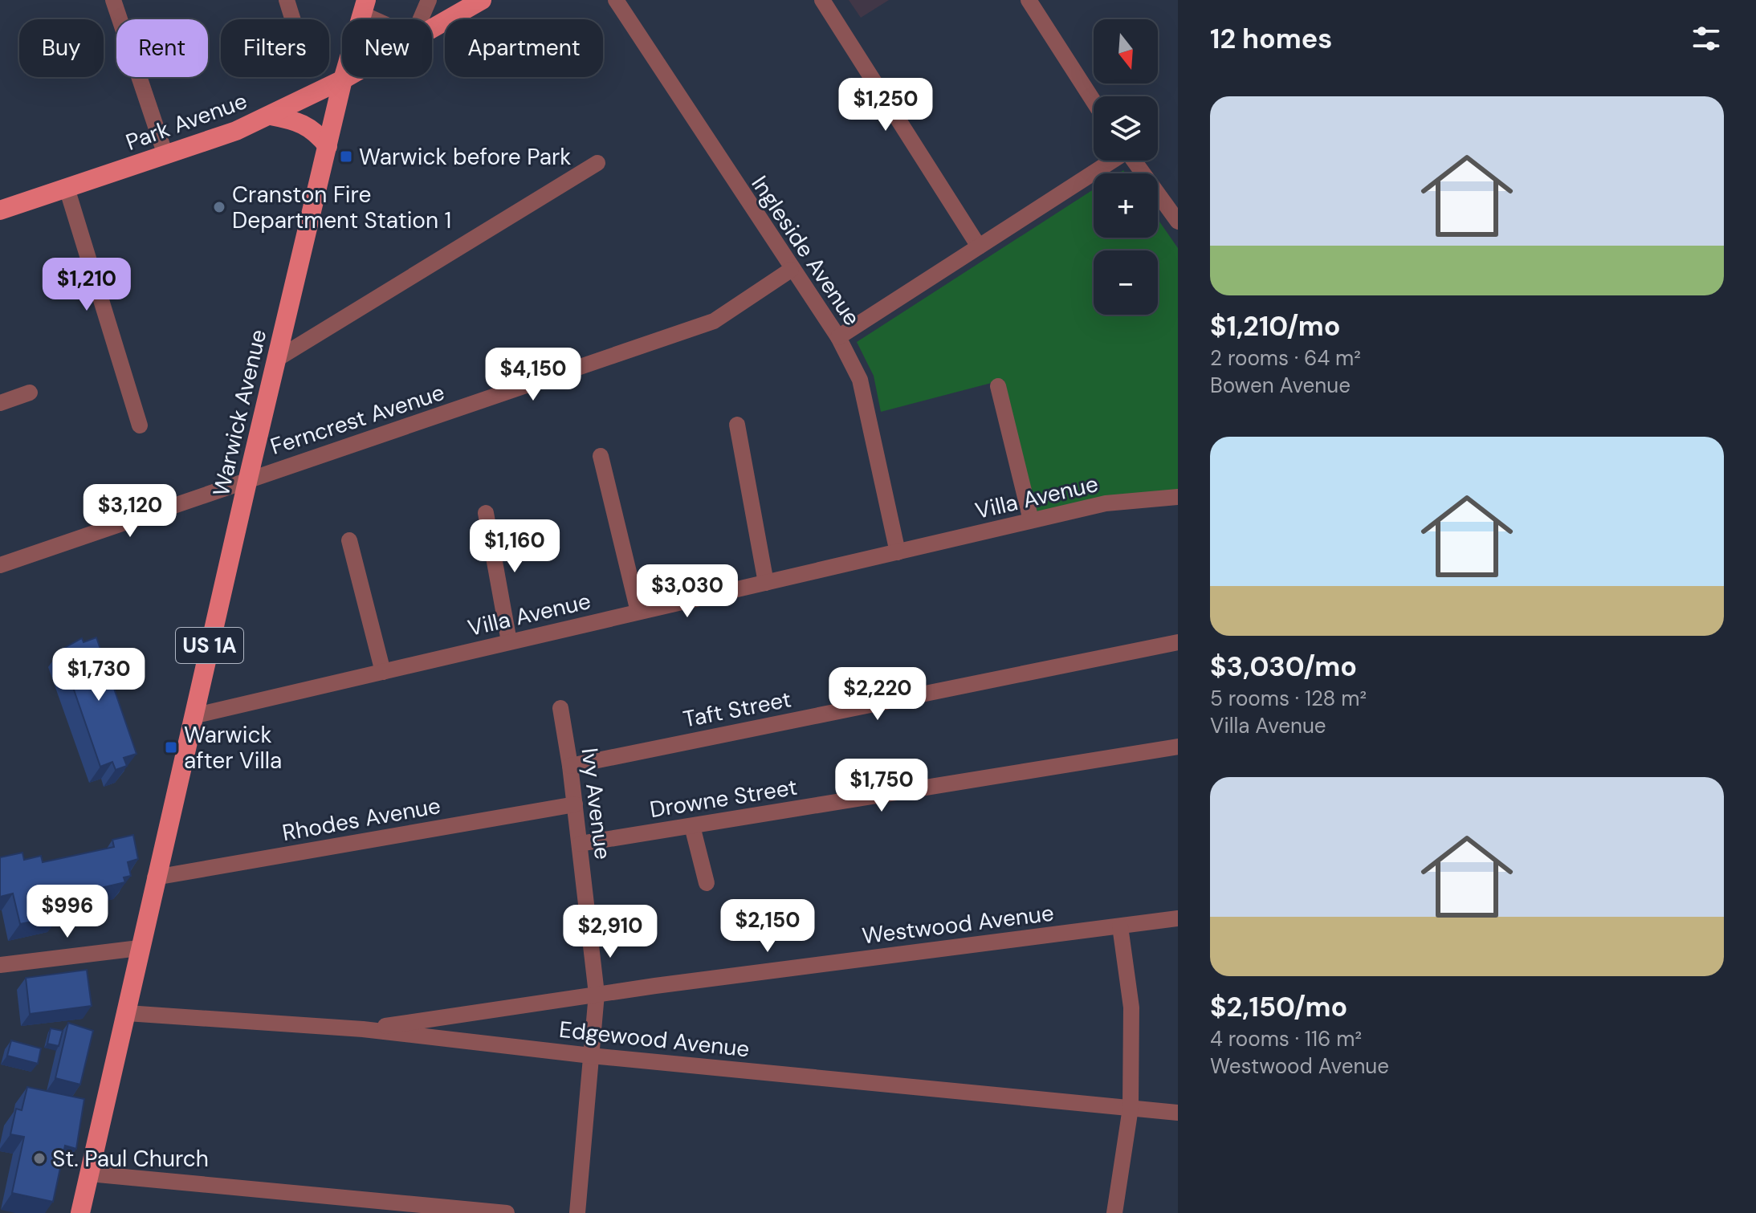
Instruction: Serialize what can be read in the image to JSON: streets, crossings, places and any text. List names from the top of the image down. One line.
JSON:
{"streets":{"main road":["Park Avenue","Warwick Avenue","US 1A"],"street":["Ingleside Avenue","Ferncrest Avenue","Villa Avenue","Taft Street","Drowne Street","Ivy Avenue","Rhodes Avenue","Westwood Avenue","Edgewood Avenue"]},"crossings":[["Park Avenue","Warwick Avenue"],["Ingleside Avenue","Ferncrest Avenue"],["Ingleside Avenue","Villa Avenue"],["Warwick Avenue","Ferncrest Avenue"],["Warwick Avenue","Villa Avenue"],["Warwick Avenue","Rhodes Avenue"],["Warwick Avenue","Edgewood Avenue"],["Taft Street","Ivy Avenue"],["Drowne Street","Ivy Avenue"],["Ivy Avenue","Rhodes Avenue"],["Ivy Avenue","Westwood Avenue"],["Ivy Avenue","Edgewood Avenue"],["Westwood Avenue","Edgewood Avenue"]],"places":{"transit":["Warwick before Park","Warwick after Villa"],"other":["Cranston Fire Department Station 1","St. Paul Church"]},"north":"bottom","page":{"heading":"12 homes","map_buttons":["+","−"],"chip":["Buy","Rent","Filters","New","Apartment"],"list":[{"name":"$1,210/mo","note":"2 rooms · 64 m² · Bowen Avenue"},{"name":"$3,030/mo","note":"5 rooms · 128 m² · Villa Avenue"},{"name":"$2,150/mo","note":"4 rooms · 116 m² · Westwood Avenue"}],"price":["$1,250","$1,210","$4,150","$3,120","$1,160","$3,030","$1,730","$2,220","$1,750","$996","$2,150","$2,910"]}}
